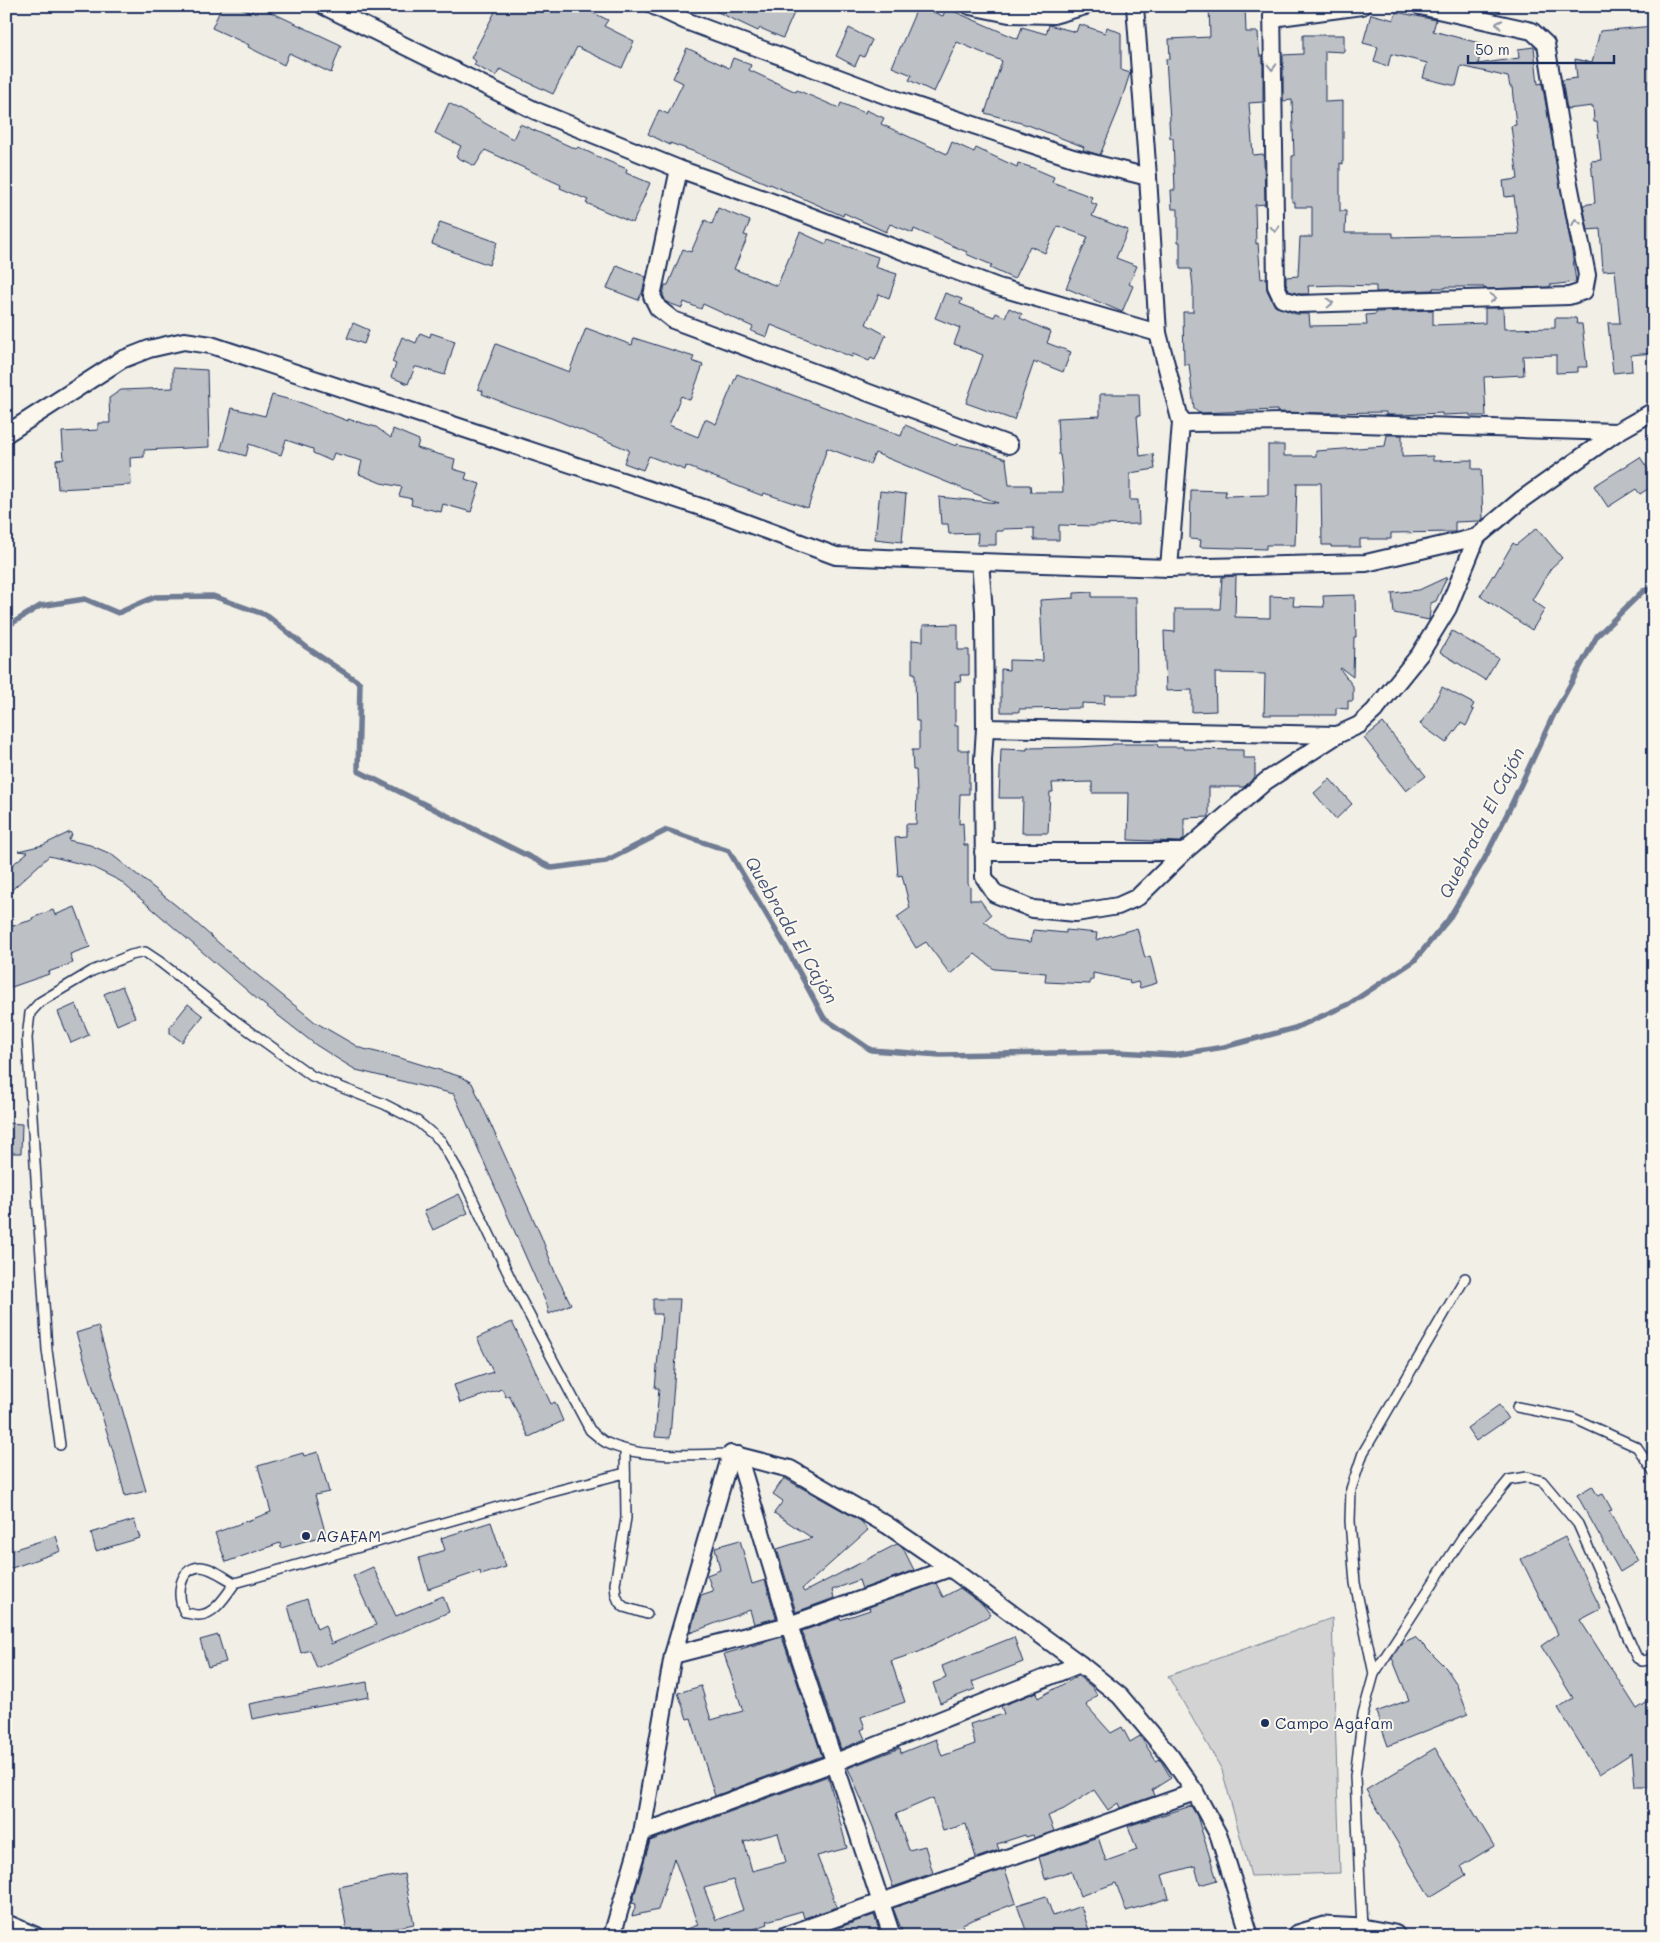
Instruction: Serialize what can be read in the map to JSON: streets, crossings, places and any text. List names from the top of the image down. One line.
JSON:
{"water":["Quebrada El Cajón"],"places":["AGAFAM","Campo Agafam"],"scale_bar":"50 m"}
